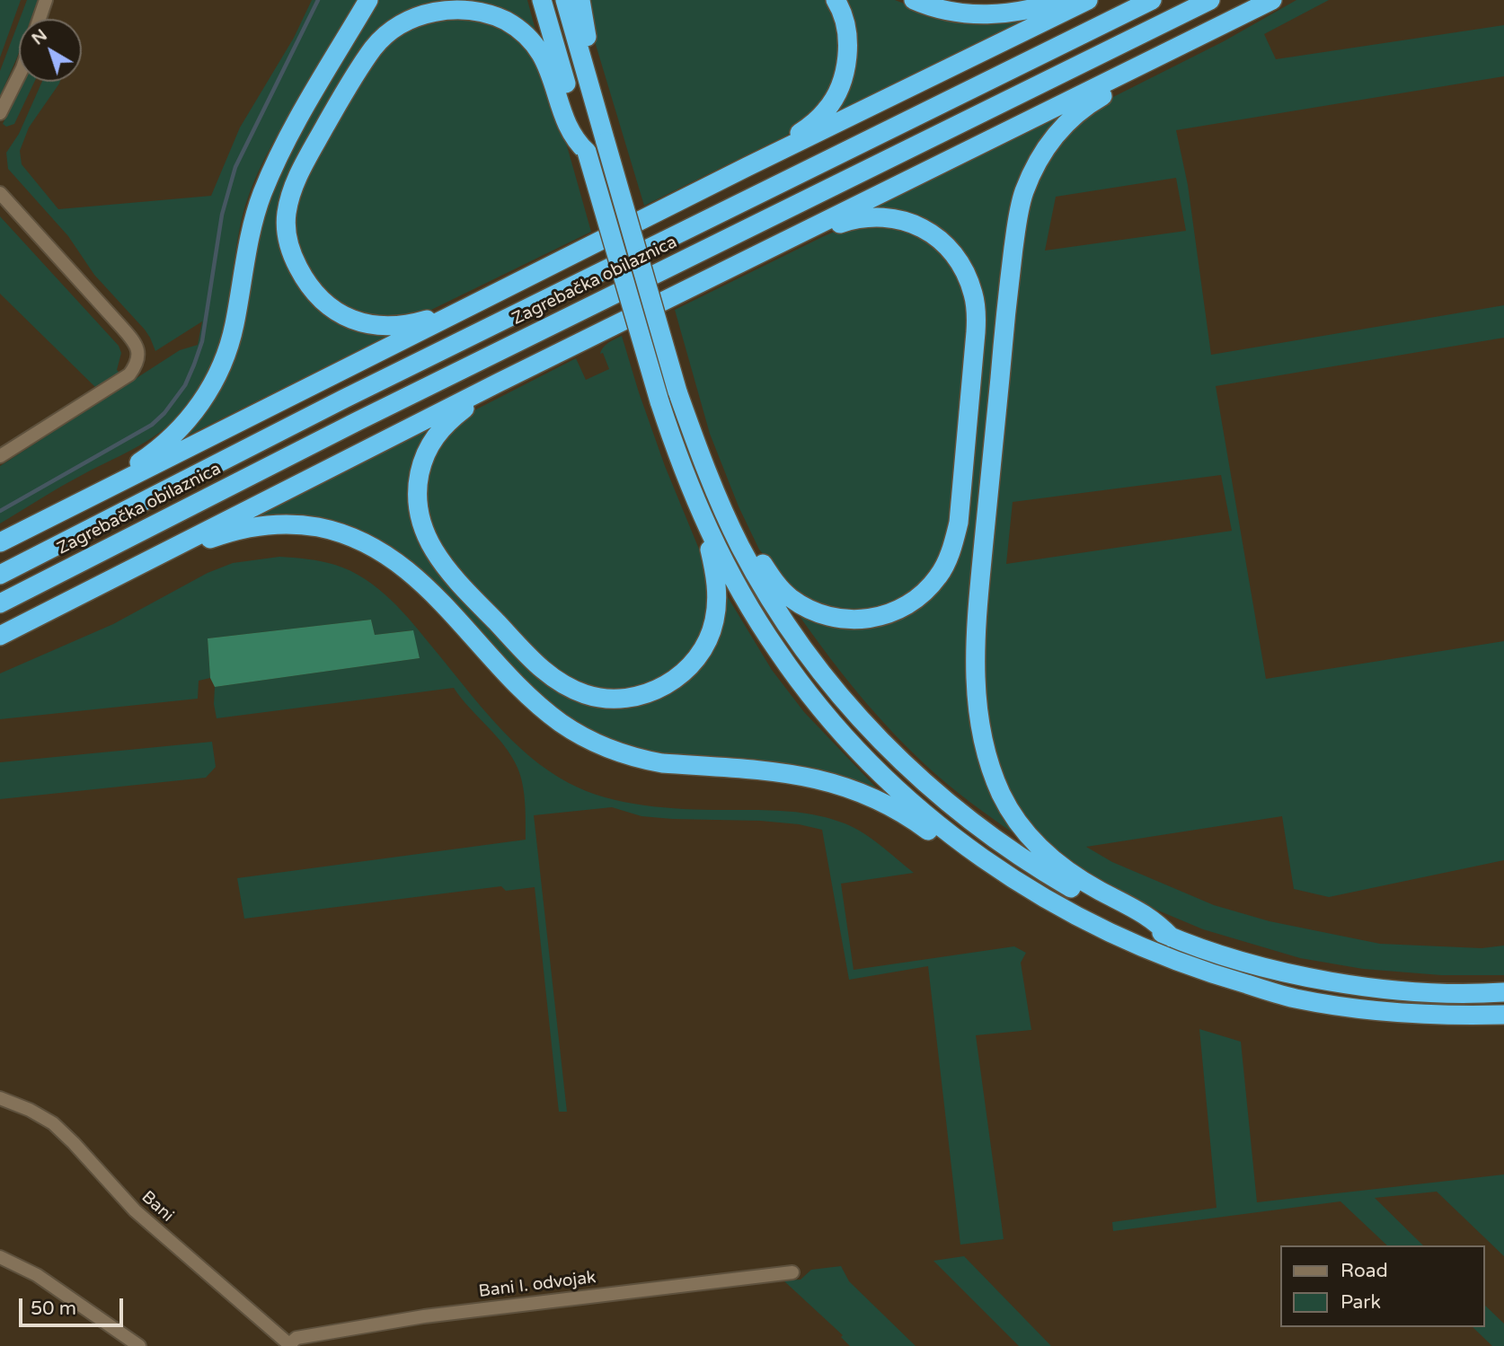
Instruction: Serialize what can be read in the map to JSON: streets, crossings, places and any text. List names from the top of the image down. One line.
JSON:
{"streets":{"highway":["Zagrebačka obilaznica"],"street":["Bani","Bani I. odvojak"]},"crossings":[["Bani","Bani I. odvojak"]],"legend":["Road","Park"],"scale_bar":"50 m","north":"top left"}
